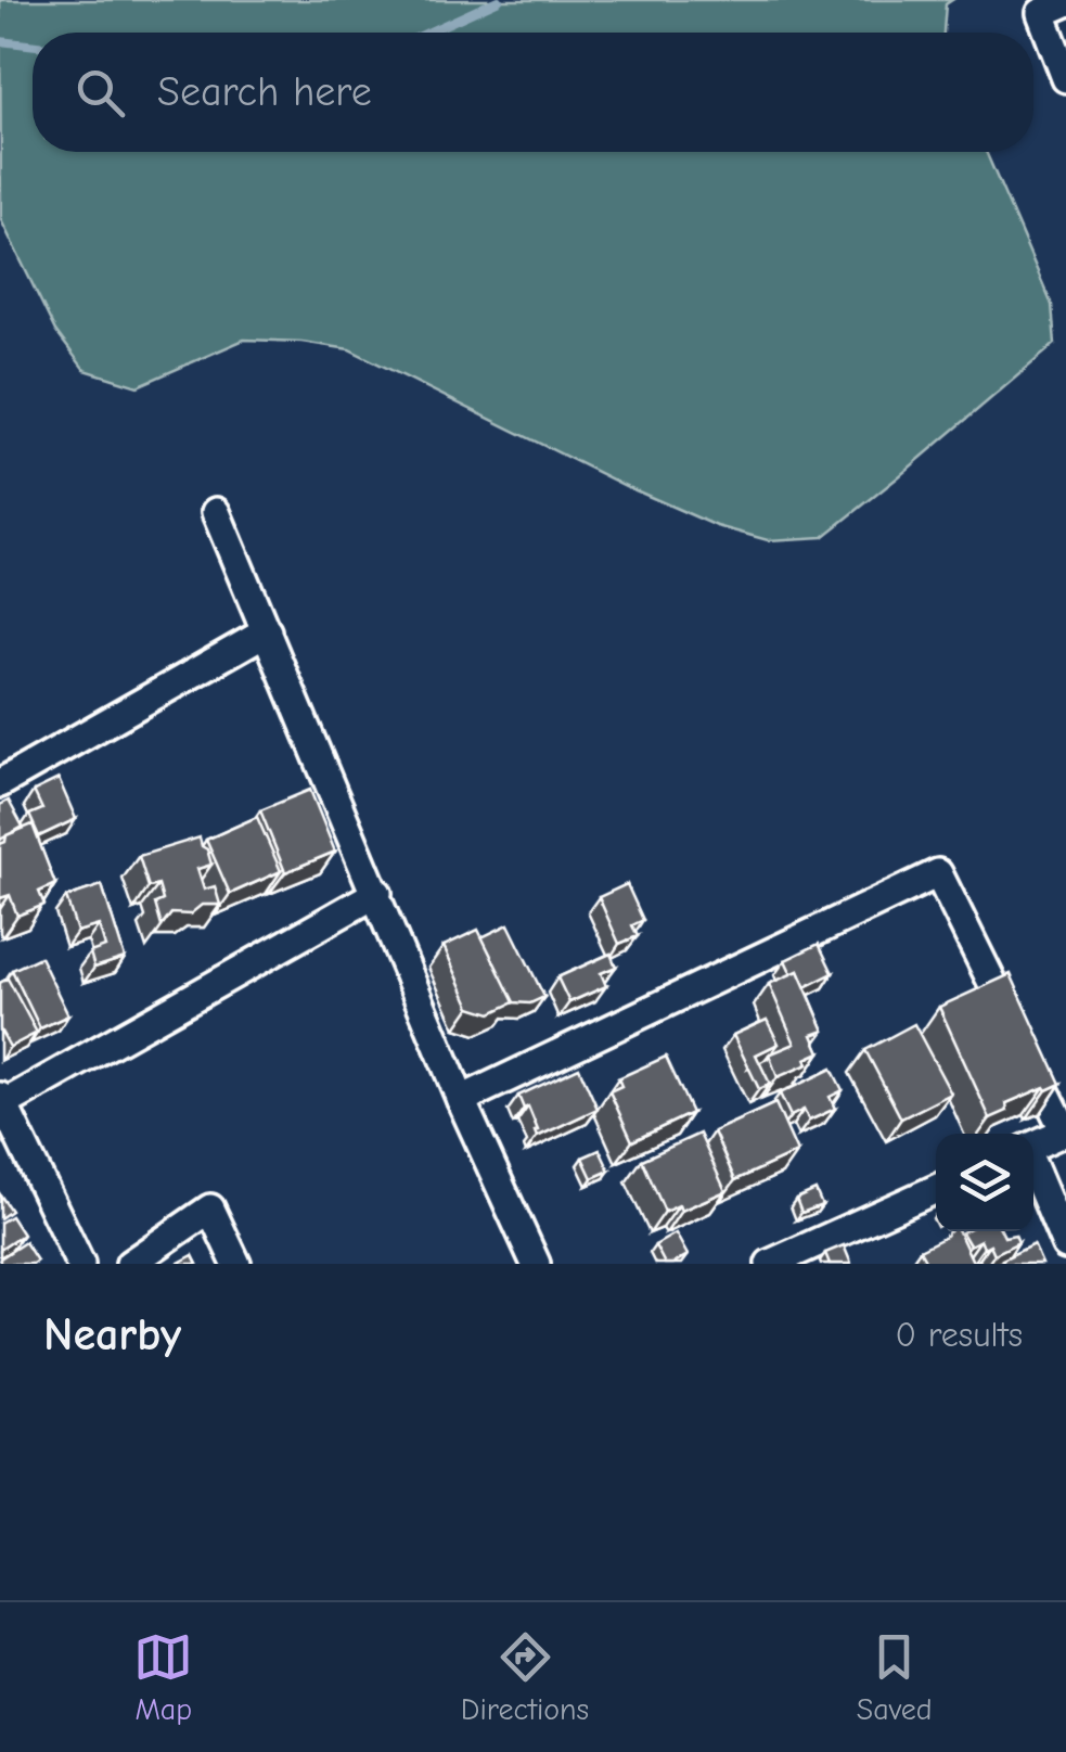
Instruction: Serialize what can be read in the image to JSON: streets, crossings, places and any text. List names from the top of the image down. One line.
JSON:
{"page":{"search":"Search here","heading":["Nearby","0 results"],"nav":["Map","Directions","Saved"]}}
